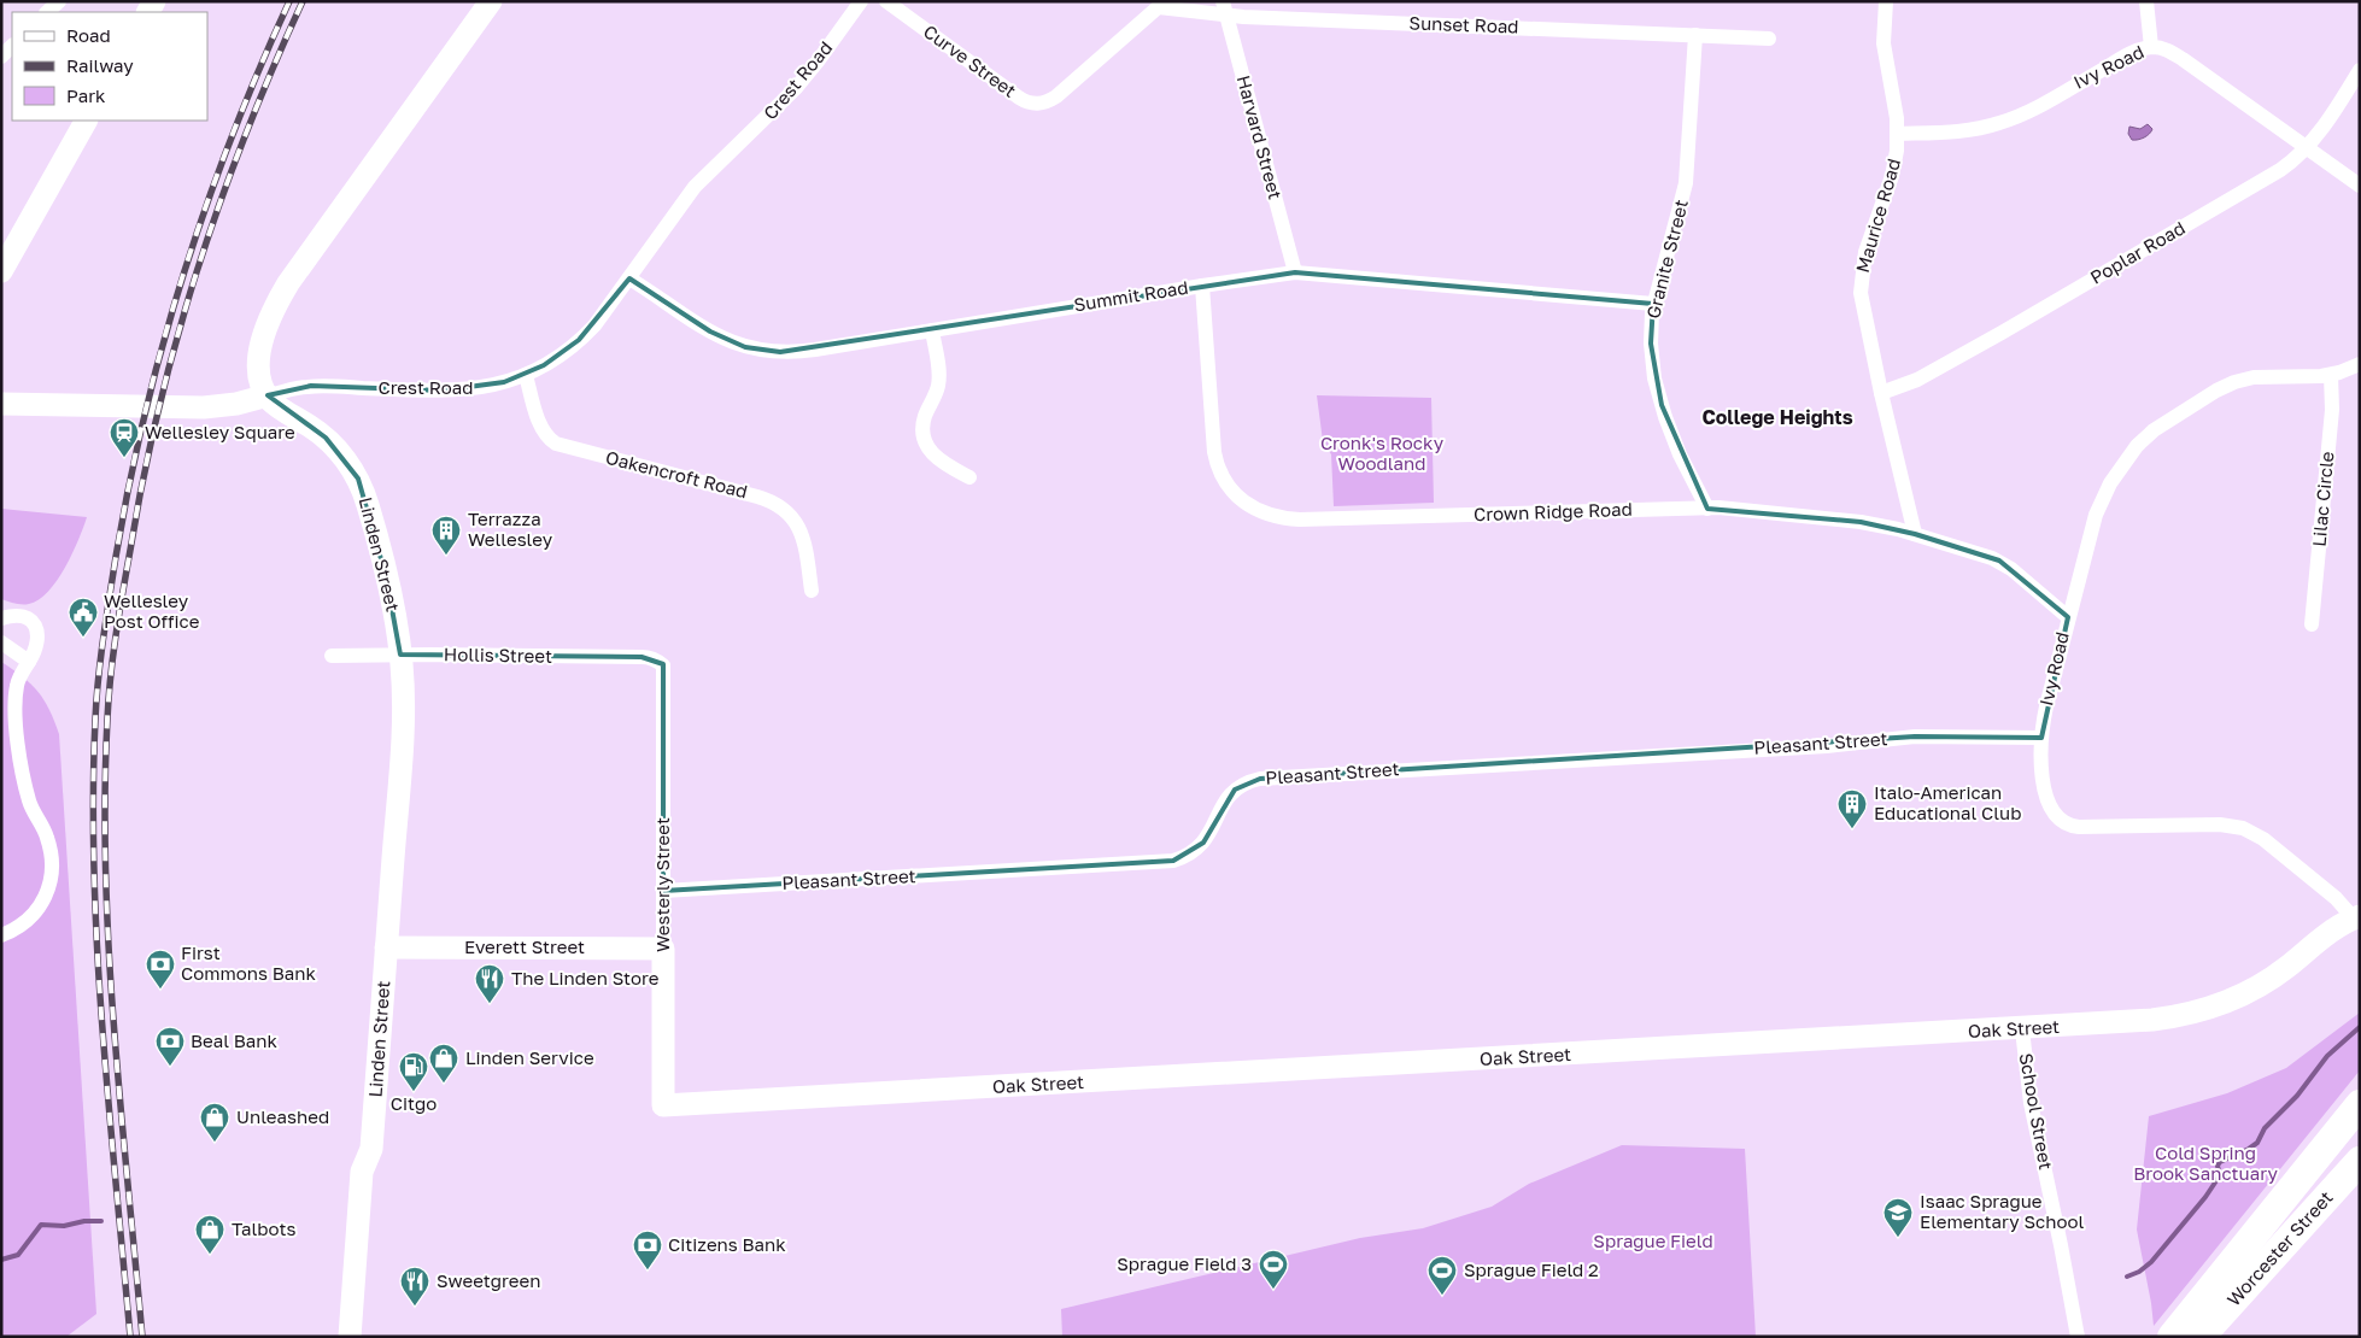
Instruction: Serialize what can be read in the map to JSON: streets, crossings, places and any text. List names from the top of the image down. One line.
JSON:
{"streets":{"highway":["Worcester Street"],"street":["Sunset Road","Curve Street","Ivy Road","Crest Road","Harvard Street","Maurice Road","Poplar Road","Granite Street","Summit Road","Oakencroft Road","Lilac Circle","Crown Ridge Road","Linden Street","Hollis Street","Pleasant Street","Westerly Street","Everett Street","Oak Street","School Street"]},"crossings":[["Sunset Road","Curve Street"],["Sunset Road","Harvard Street"],["Sunset Road","Granite Street"],["Ivy Road","Maurice Road"],["Ivy Road","Poplar Road"],["Ivy Road","Lilac Circle"],["Ivy Road","Crown Ridge Road"],["Ivy Road","Pleasant Street"],["Ivy Road","Oak Street"],["Crest Road","Summit Road"],["Crest Road","Oakencroft Road"],["Crest Road","Linden Street"],["Harvard Street","Summit Road"],["Maurice Road","Poplar Road"],["Maurice Road","Crown Ridge Road"],["Granite Street","Summit Road"],["Granite Street","Crown Ridge Road"],["Summit Road","Crown Ridge Road"],["Linden Street","Hollis Street"],["Linden Street","Everett Street"],["Hollis Street","Westerly Street"],["Pleasant Street","Westerly Street"],["Westerly Street","Everett Street"],["Westerly Street","Oak Street"],["Oak Street","School Street"]],"districts":["College Heights"],"parks":["Cronk's Rocky Woodland","Cold Spring Brook Sanctuary","Sprague Field"],"places":{"station":["Wellesley Square"],"building":["Terrazza Wellesley","Italo-American Educational Club"],"public building":["Wellesley Post Office"],"bank":["First Commons Bank","Beal Bank","Citizens Bank"],"restaurant":["The Linden Store","Sweetgreen"],"shop":["Linden Service","Unleashed","Talbots"],"fuel station":["Citgo"],"school or university":["Isaac Sprague Elementary School"],"sports":["Sprague Field 3","Sprague Field 2"]},"legend":["Road","Railway","Park"]}
